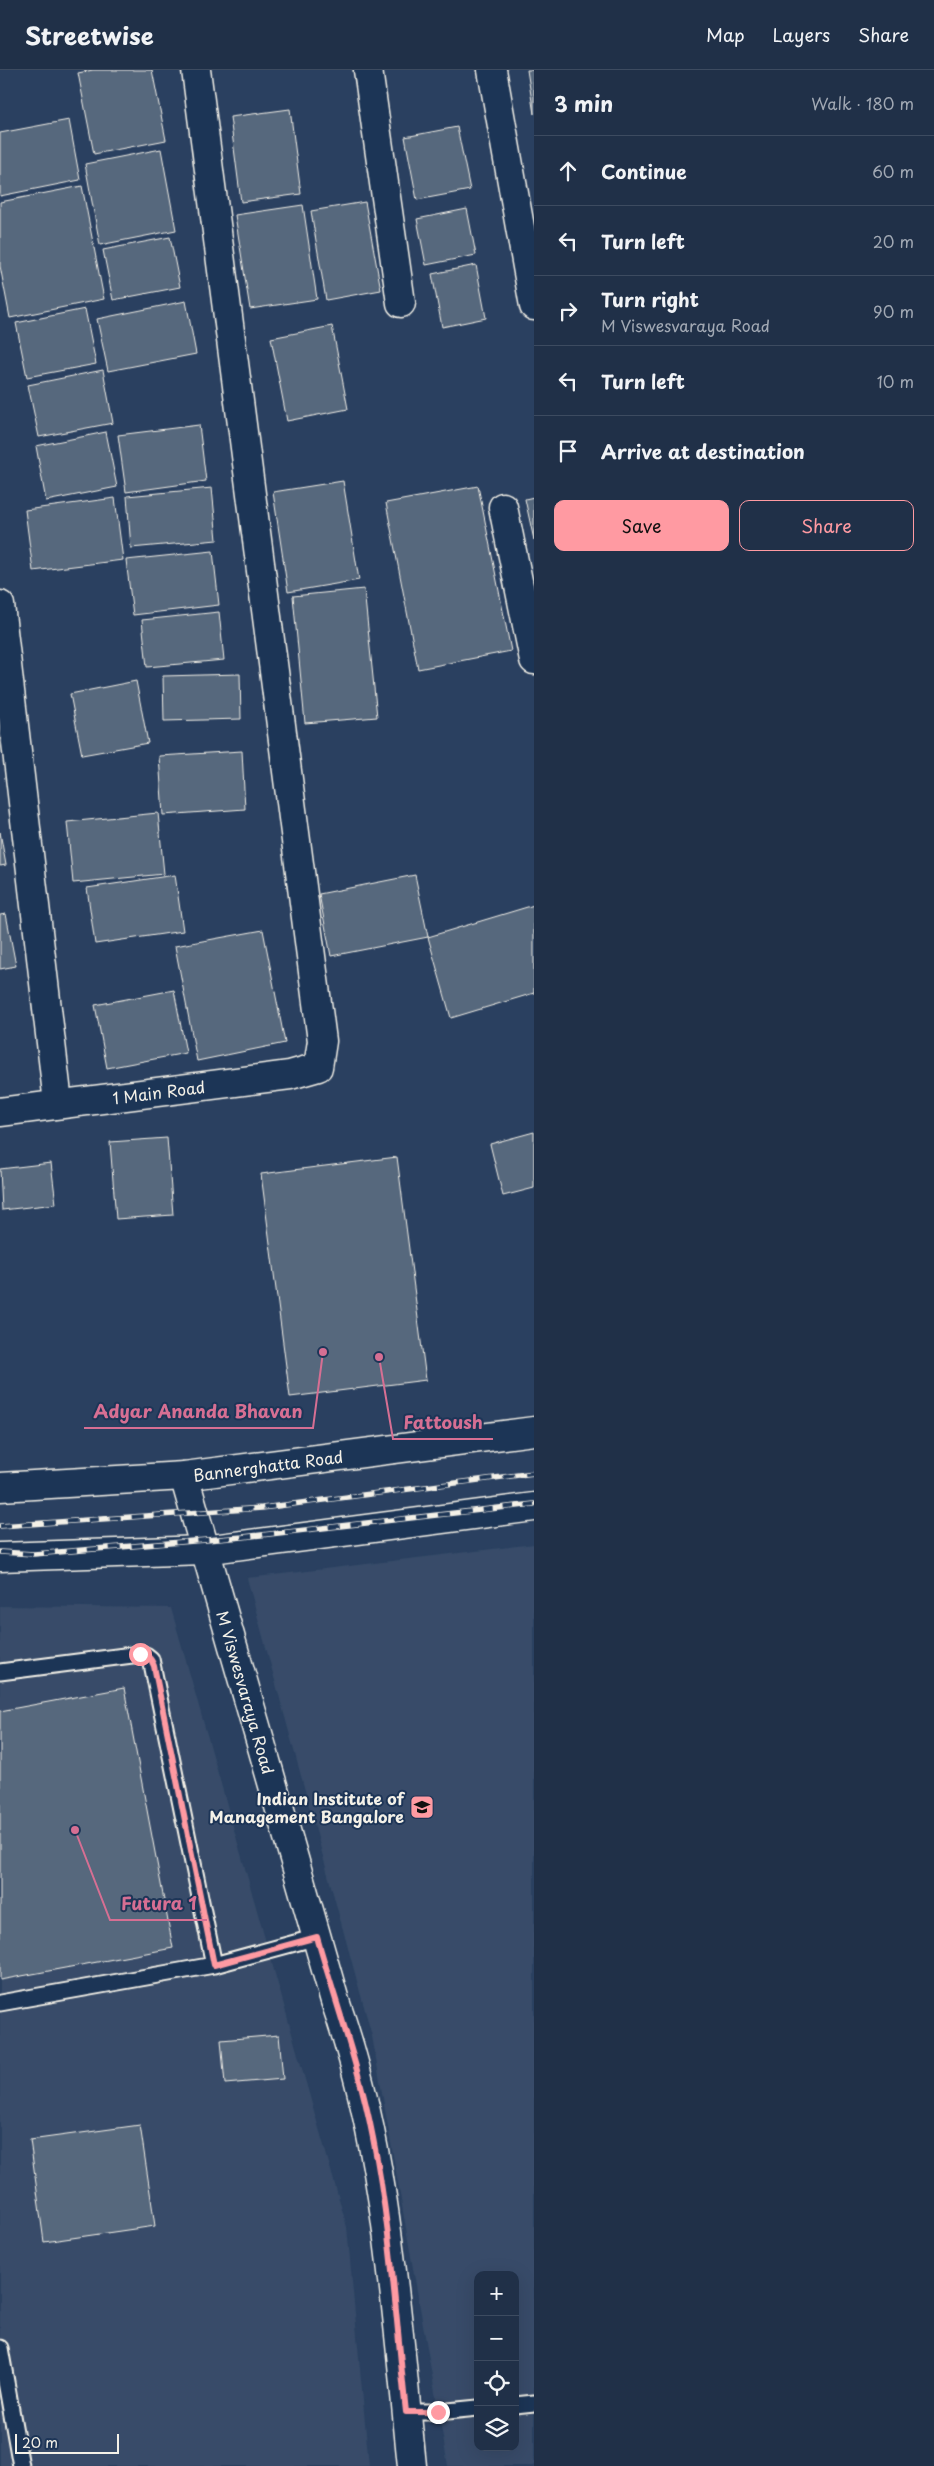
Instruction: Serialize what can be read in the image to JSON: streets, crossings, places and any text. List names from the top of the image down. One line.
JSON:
{"streets":{"street":["1 Main Road","Bannerghatta Road","M Viswesvaraya Road"]},"crossings":[["Bannerghatta Road","M Viswesvaraya Road"]],"places":{"other":["Adyar Ananda Bhavan","Fattoush","Futura 1"],"school or university":["Indian Institute of Management Bangalore"]},"scale_bar":"20 m","page":{"header":"Streetwise","nav":["Map","Layers","Share"],"heading":["3 min","Walk · 180 m"],"list":[["Continue","60 m"],["Turn left","20 m"],["Turn right","M Viswesvaraya Road","90 m"],["Turn left","10 m"],"Arrive at destination"],"buttons":["Save","Share"],"map_buttons":["+","−"],"scale":"20 m"}}
